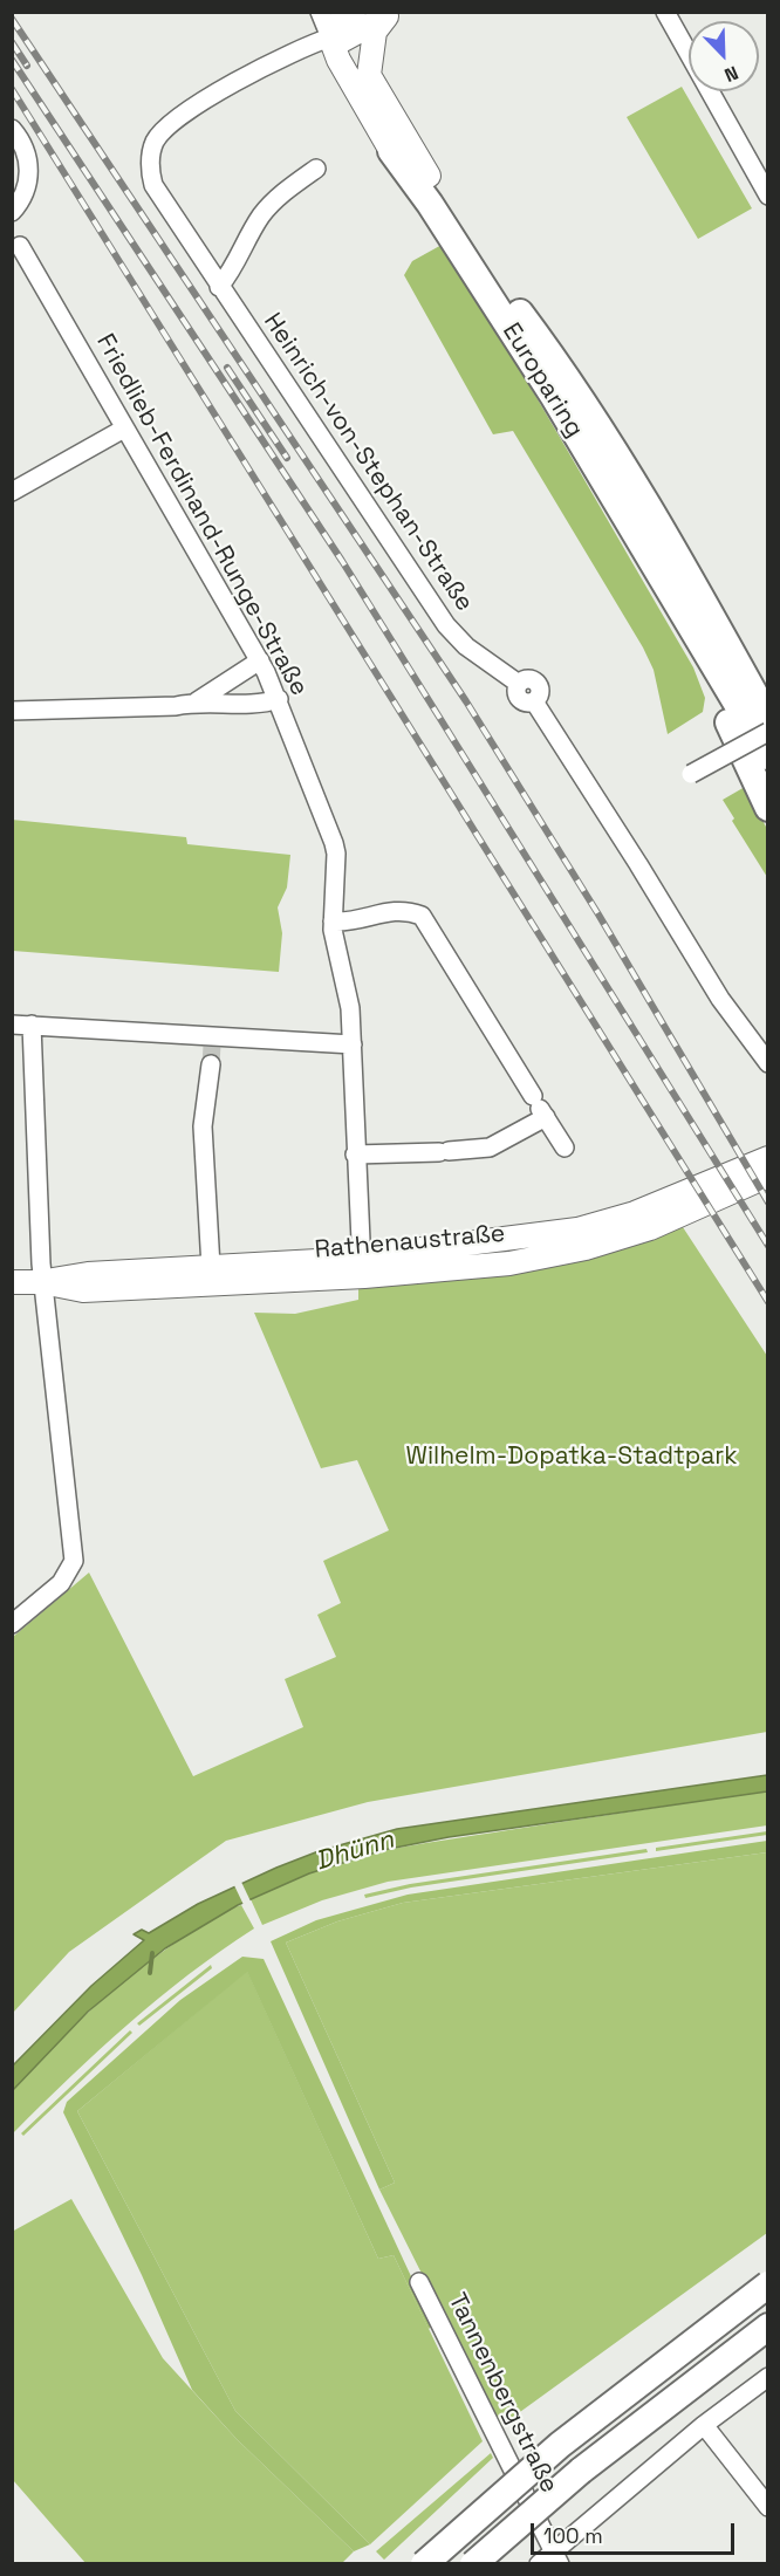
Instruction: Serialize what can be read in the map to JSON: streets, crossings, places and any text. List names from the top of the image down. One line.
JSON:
{"streets":{"highway":["Europaring"],"main road":["Rathenaustraße"],"street":["Heinrich-von-Stephan-Straße","Friedlieb-Ferdinand-Runge-Straße","Tannenbergstraße"]},"crossings":[["Europaring","Heinrich-von-Stephan-Straße"],["Friedlieb-Ferdinand-Runge-Straße","Rathenaustraße"]],"water":["Dhünn"],"parks":["Wilhelm-Dopatka-Stadtpark"],"scale_bar":"100 m","north":"bottom right"}
